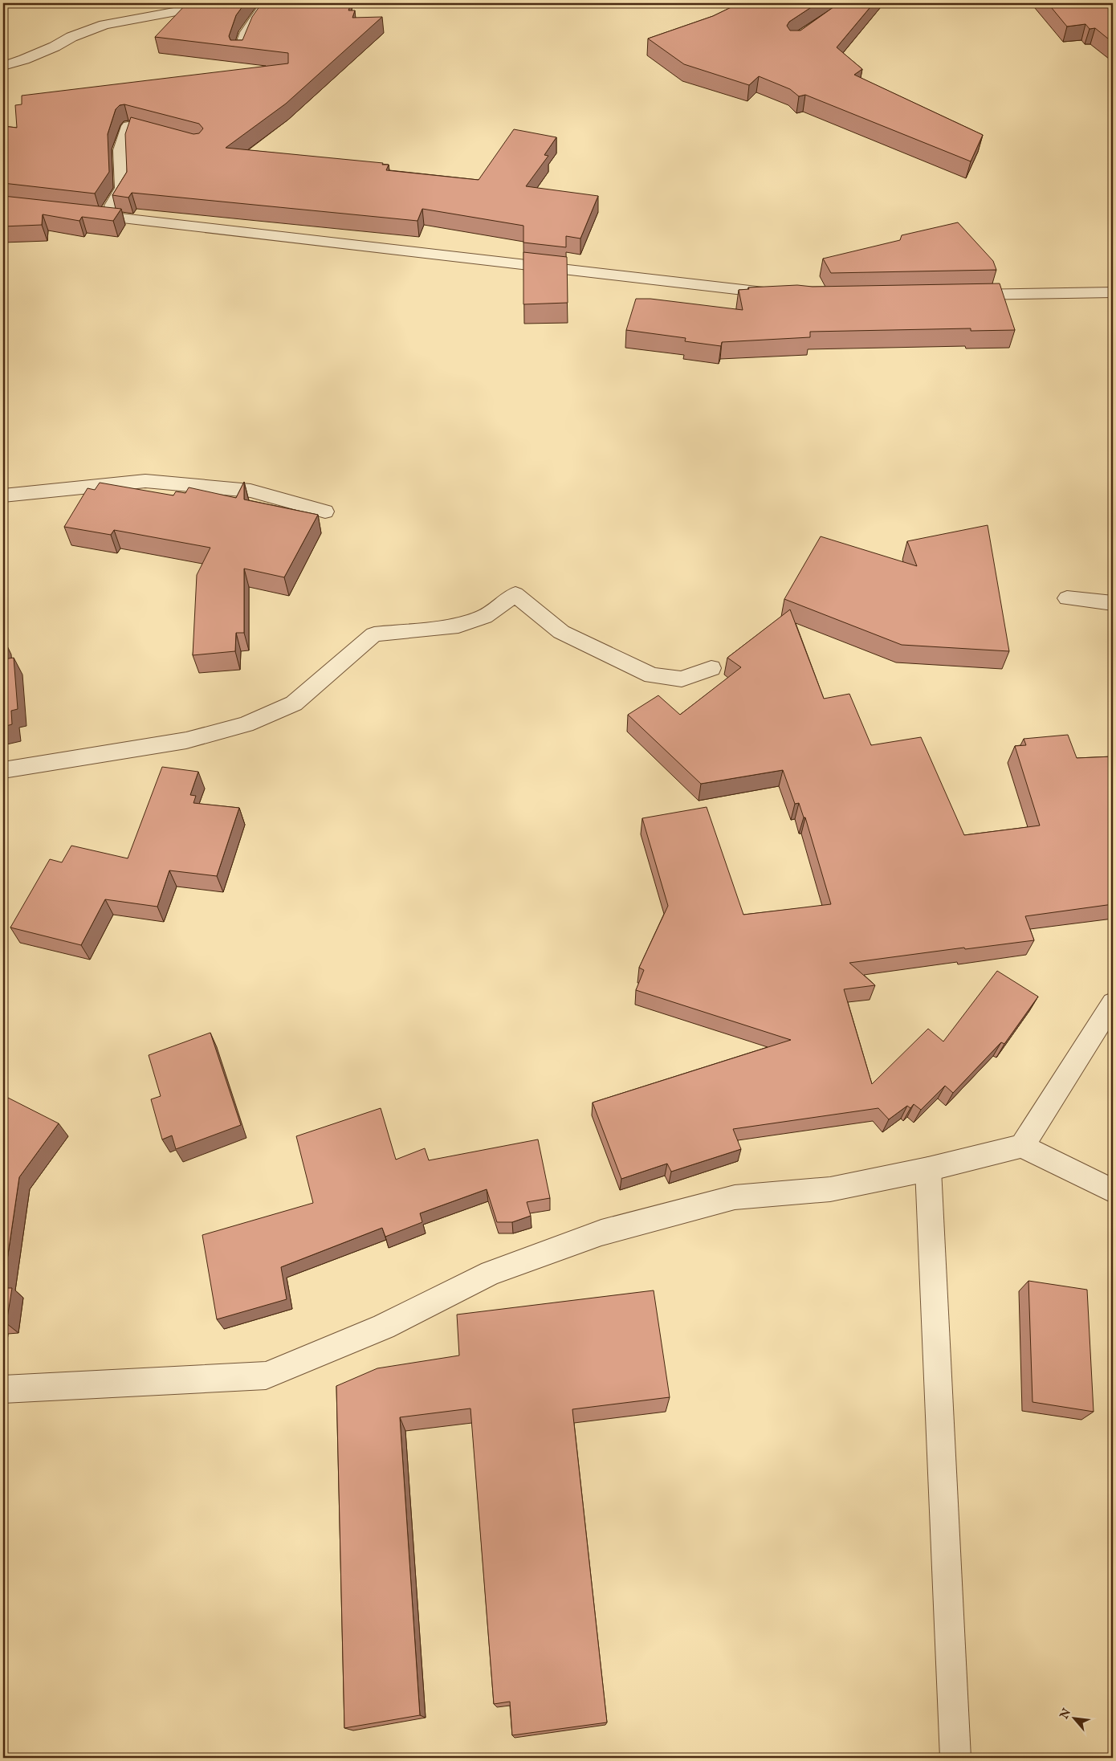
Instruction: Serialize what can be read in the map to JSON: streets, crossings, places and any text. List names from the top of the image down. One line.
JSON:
{"north":"top left"}
